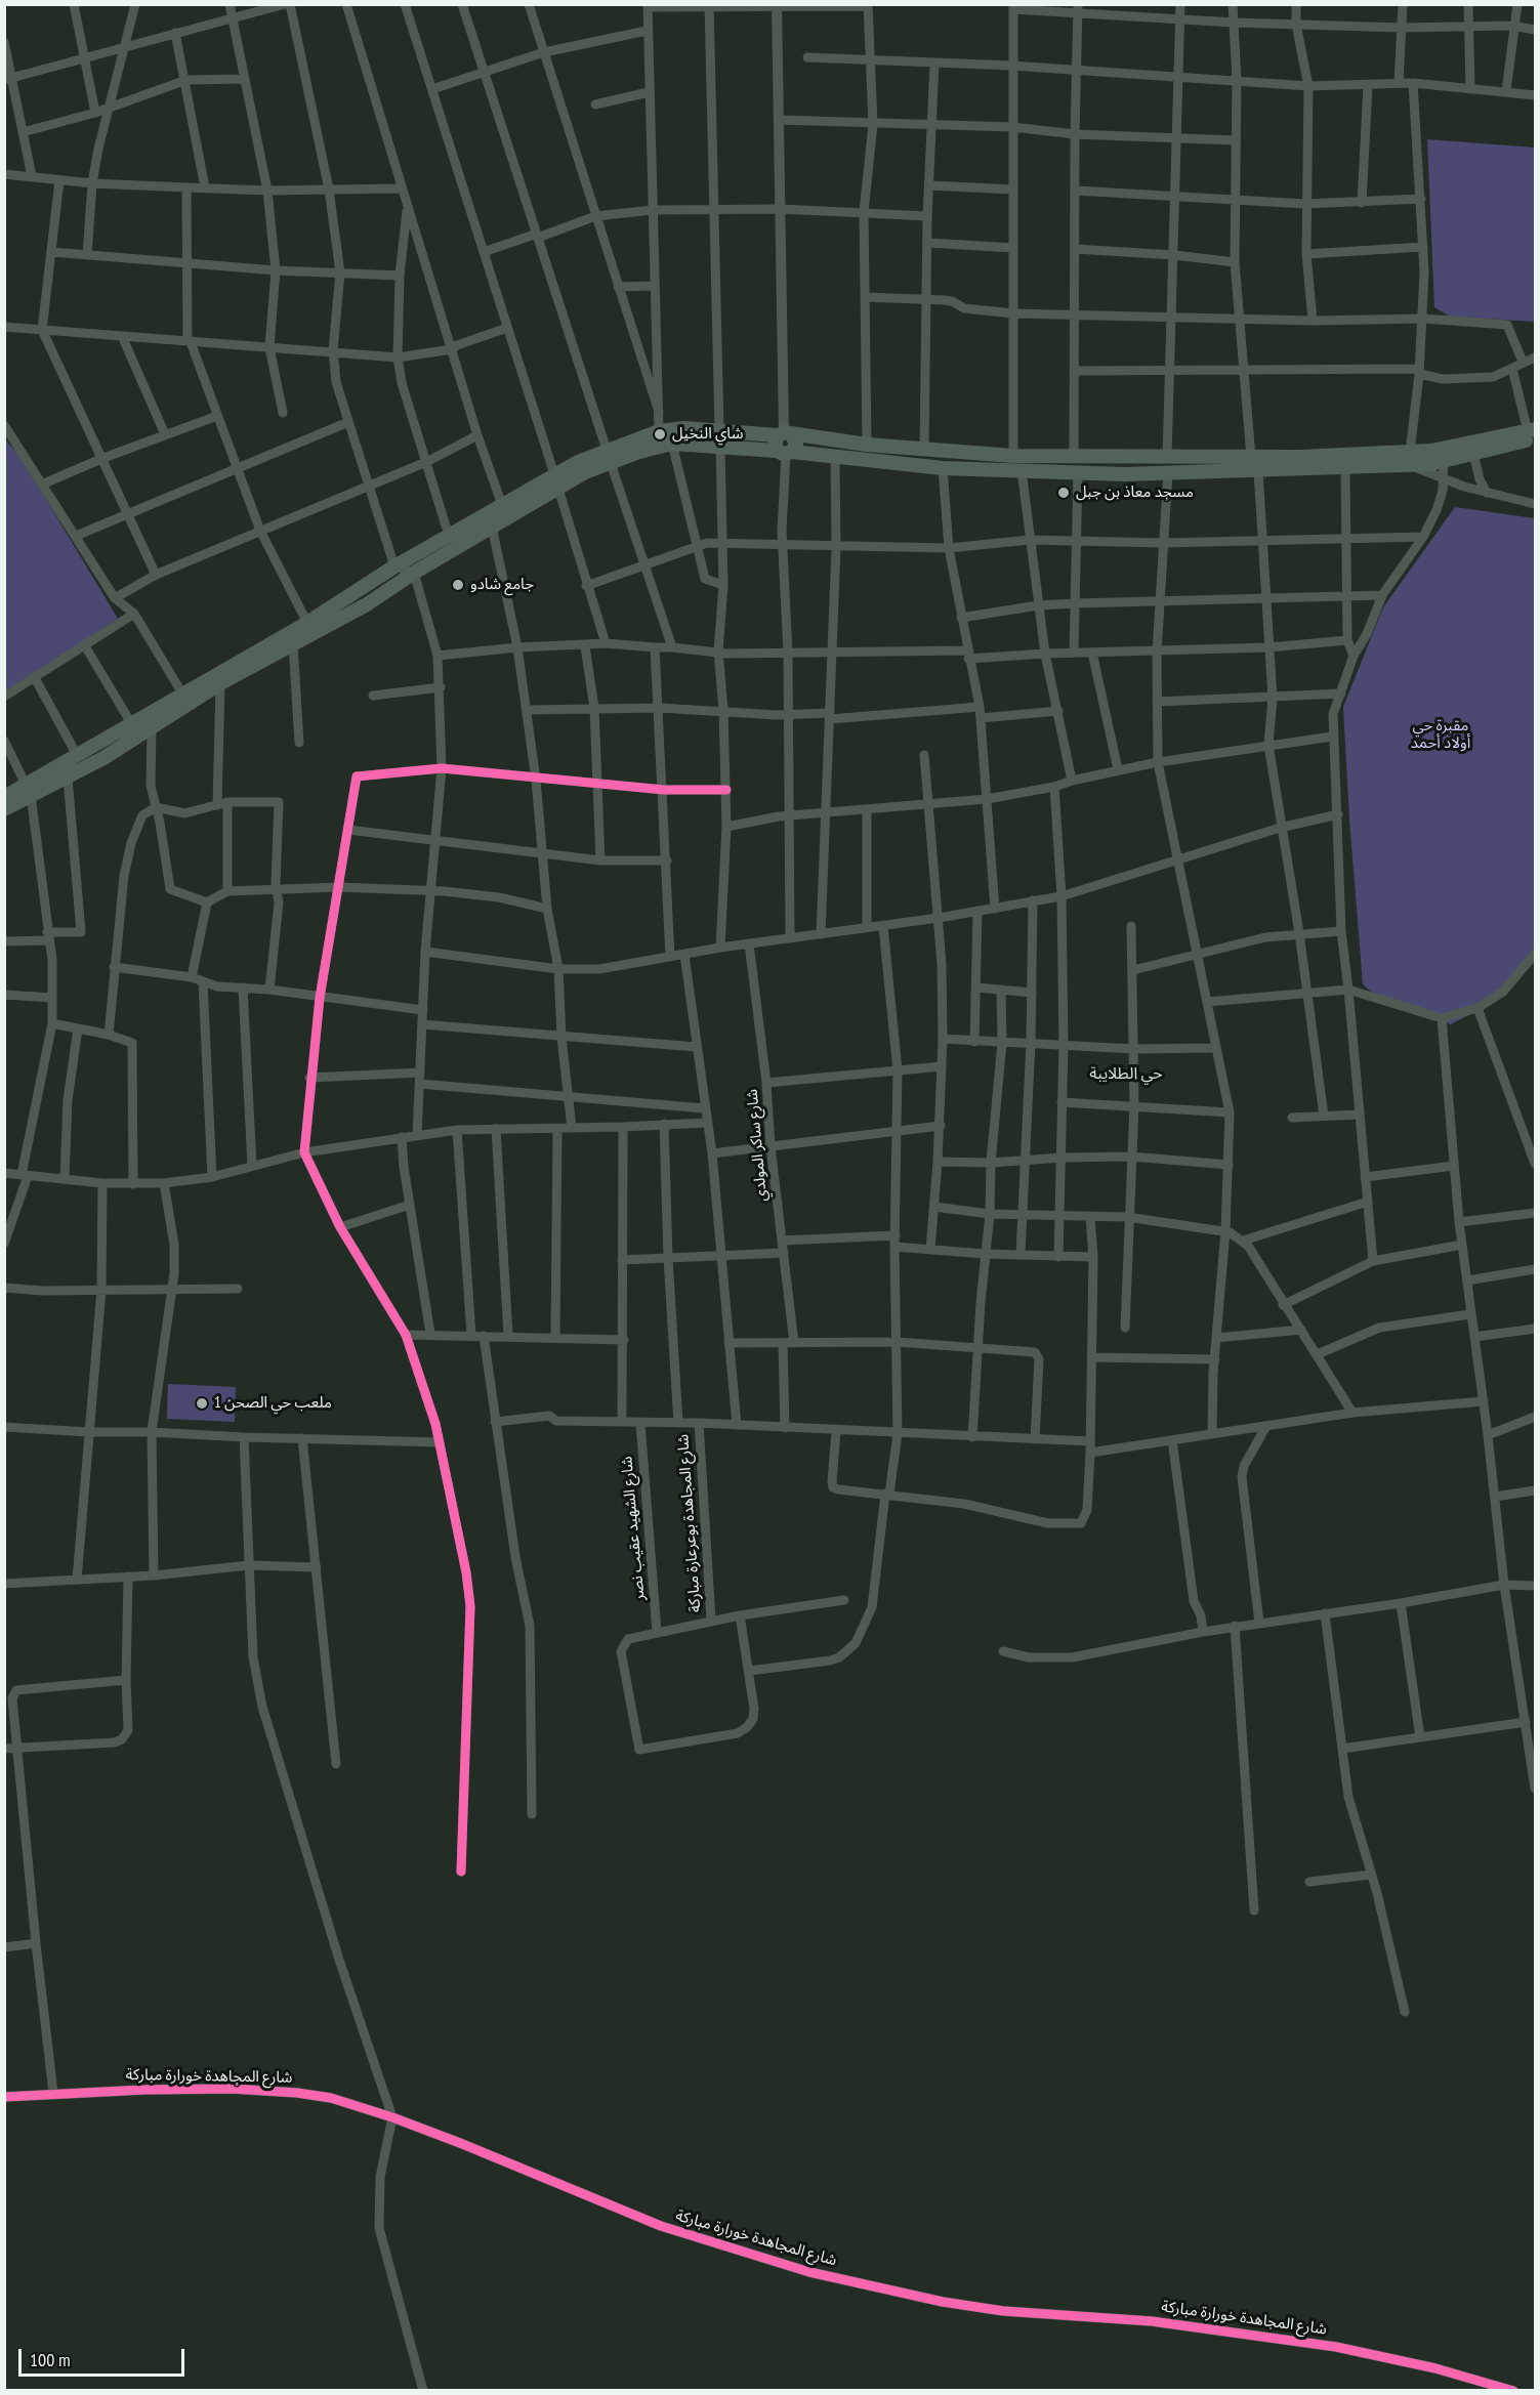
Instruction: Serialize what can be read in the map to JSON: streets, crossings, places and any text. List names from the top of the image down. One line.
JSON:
{"streets":{"street":["شارع ساكر المولدي","شارع المجاهدة بوعرعارة مباركة","شارع الشهيد عقيب نصر","شارع المجاهدة خورارة مباركة"]},"districts":["حي الطلايبة"],"parks":["مقبرة حي أولاد أحمد"],"places":["شاي النخيل","مسجد معاذ بن جبل","جامع شادو","ملعب حي الصحن 1"],"scale_bar":"100 m"}
